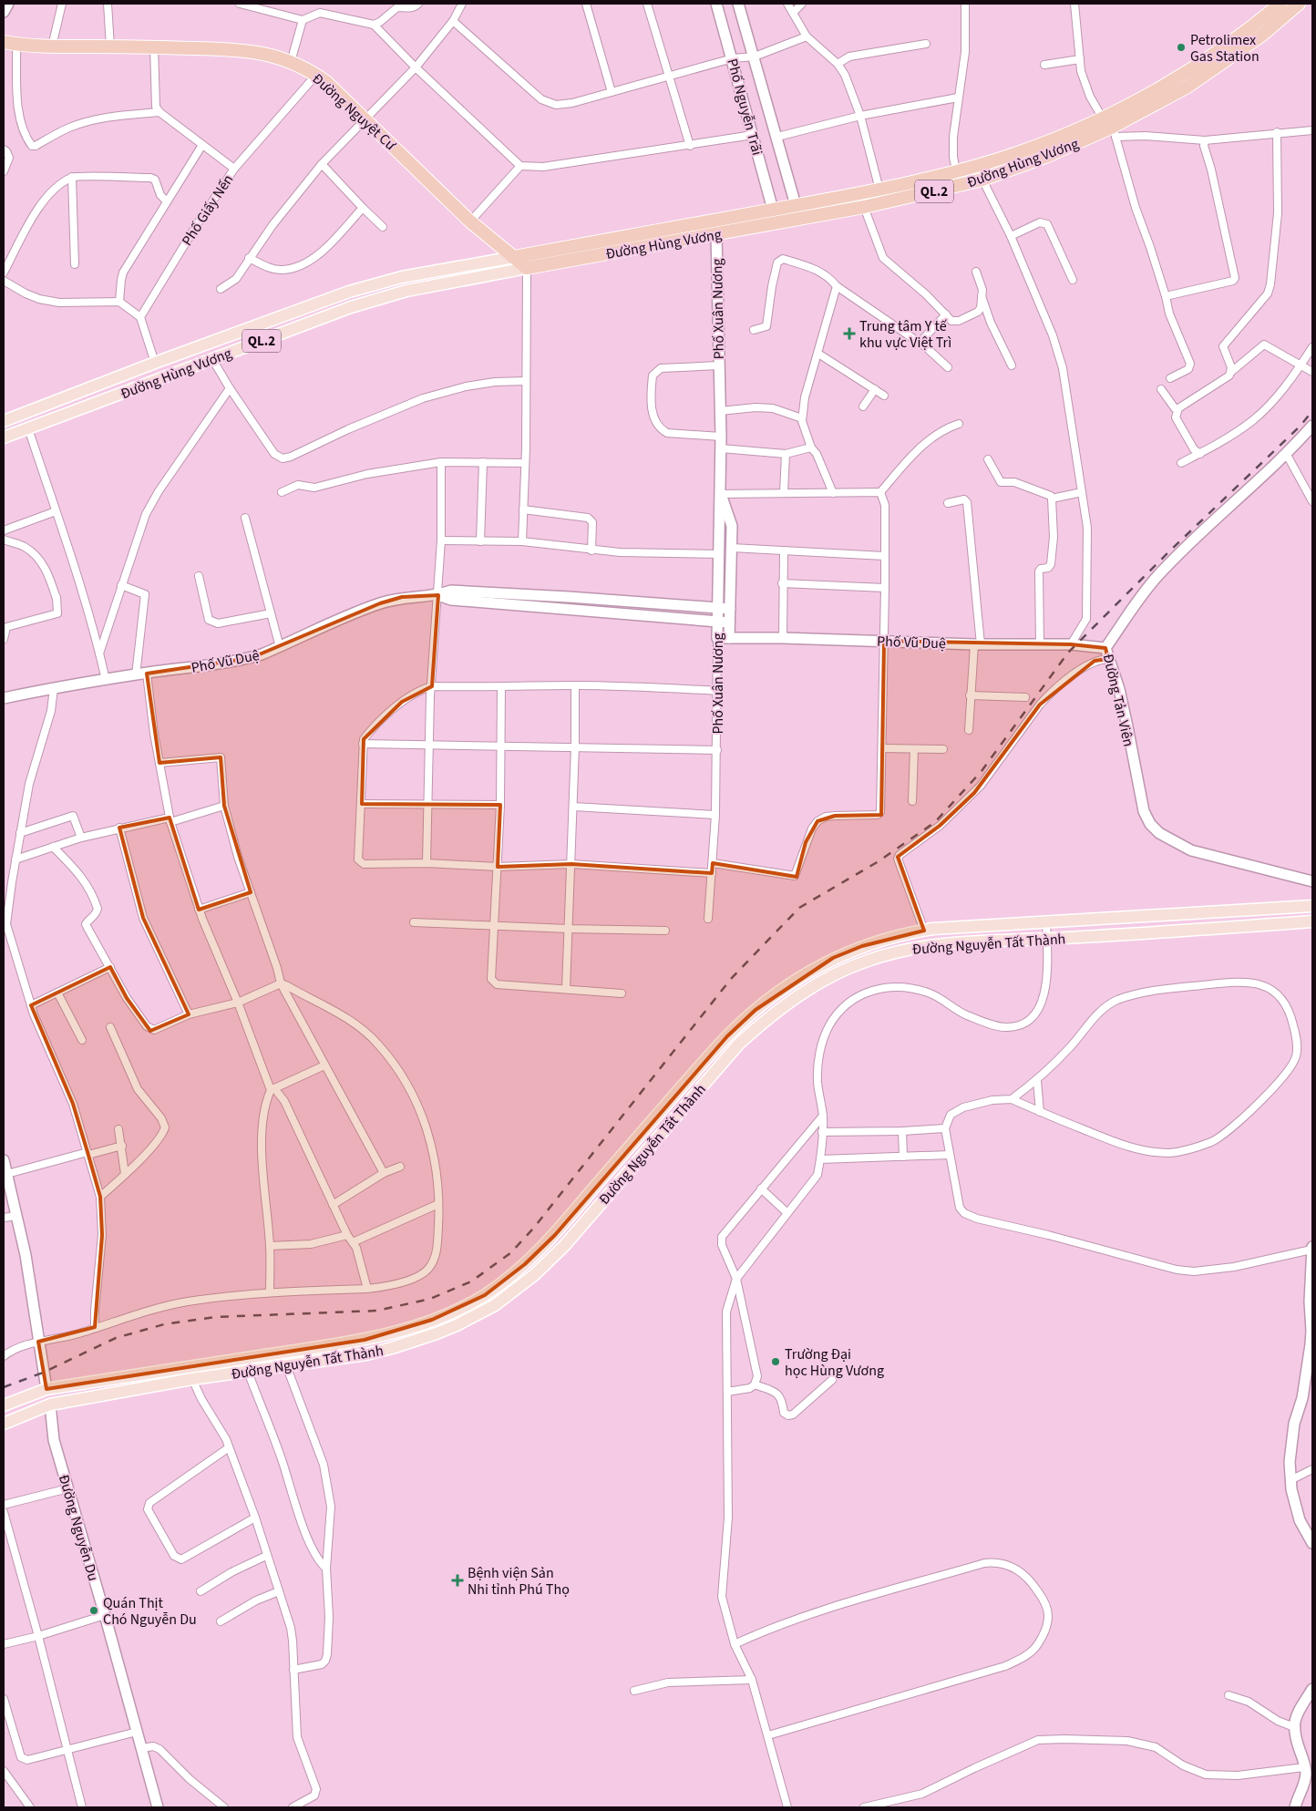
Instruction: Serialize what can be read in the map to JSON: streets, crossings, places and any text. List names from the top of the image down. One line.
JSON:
{"streets":{"highway":["Đường Nguyệt Cư","Đường Hùng Vương","QL.2"],"main road":["Đường Nguyễn Tất Thành"],"street":["Phố Nguyễn Trãi","Phố Giấy Nến","Phố Xuân Nương","Phố Vũ Duệ","Đường Tản Viên","Đường Nguyễn Du"]},"crossings":[["Phố Nguyễn Trãi","Đường Hùng Vương"],["Đường Nguyệt Cư","Đường Hùng Vương"],["Đường Nguyệt Cư","Phố Giấy Nến"],["Đường Hùng Vương","Phố Xuân Nương"],["Phố Xuân Nương","Phố Vũ Duệ"],["Phố Vũ Duệ","Đường Tản Viên"],["Đường Nguyễn Tất Thành","Đường Nguyễn Du"]],"places":{"other":["Petrolimex Gas Station","Trường Đại học Hùng Vương","Quán Thịt Chó Nguyễn Du"],"health":["Trung tâm Y tế khu vực Việt Trì","Bệnh viện Sản Nhi tỉnh Phú Thọ"]}}
